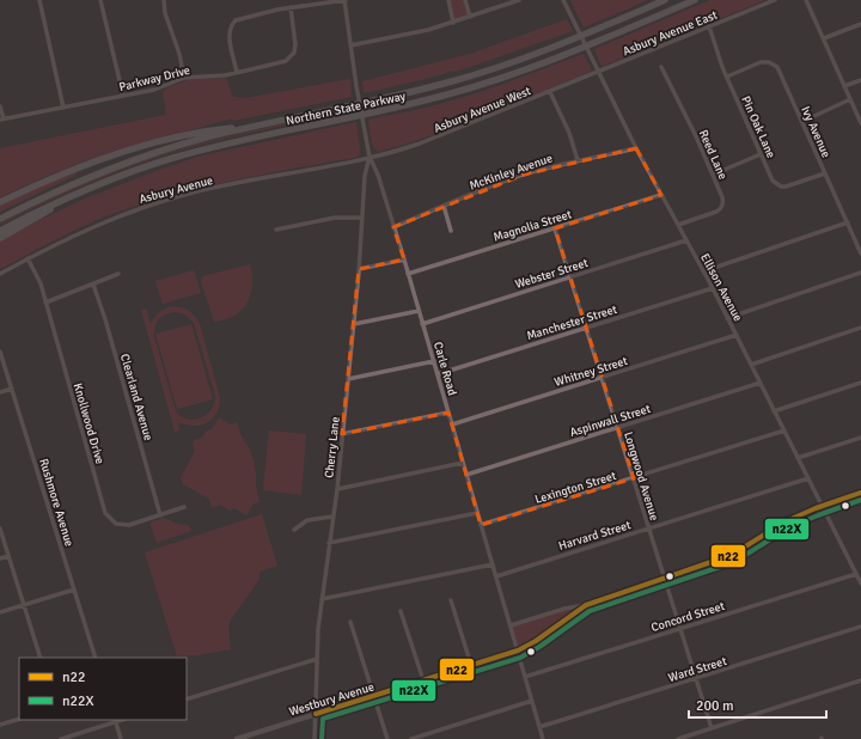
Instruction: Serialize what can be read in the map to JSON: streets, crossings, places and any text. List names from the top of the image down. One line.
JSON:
{"streets":{"highway":["Northern State Parkway"],"main road":["Westbury Avenue"],"street":["Asbury Avenue East","Parkway Drive","Asbury Avenue West","Pin Oak Lane","Ivy Avenue","Reed Lane","McKinley Avenue","Asbury Avenue","Magnolia Street","Webster Street","Ellison Avenue","Manchester Street","Carle Road","Whitney Street","Clearland Avenue","Aspinwall Street","Knollwood Drive","Cherry Lane","Longwood Avenue","Lexington Street","Rushmore Avenue","Harvard Street","Concord Street","Ward Street"]},"crossings":[["Asbury Avenue East","Asbury Avenue West"],["Asbury Avenue East","Pin Oak Lane"],["Asbury Avenue East","Ellison Avenue"],["Asbury Avenue West","Asbury Avenue"],["Asbury Avenue West","Ellison Avenue"],["Asbury Avenue West","Carle Road"],["Asbury Avenue West","Cherry Lane"],["Pin Oak Lane","Ivy Avenue"],["Reed Lane","Ellison Avenue"],["McKinley Avenue","Ellison Avenue"],["McKinley Avenue","Carle Road"],["Asbury Avenue","Carle Road"],["Asbury Avenue","Knollwood Drive"],["Asbury Avenue","Cherry Lane"],["Magnolia Street","Ellison Avenue"],["Magnolia Street","Carle Road"],["Magnolia Street","Longwood Avenue"],["Webster Street","Ellison Avenue"],["Webster Street","Carle Road"],["Webster Street","Longwood Avenue"],["Ellison Avenue","Manchester Street"],["Ellison Avenue","Whitney Street"],["Ellison Avenue","Aspinwall Street"],["Ellison Avenue","Lexington Street"],["Ellison Avenue","Harvard Street"],["Ellison Avenue","Concord Street"],["Ellison Avenue","Westbury Avenue"],["Manchester Street","Carle Road"],["Manchester Street","Longwood Avenue"],["Carle Road","Whitney Street"],["Carle Road","Aspinwall Street"],["Carle Road","Cherry Lane"],["Carle Road","Lexington Street"],["Carle Road","Harvard Street"],["Carle Road","Concord Street"],["Carle Road","Ward Street"],["Carle Road","Westbury Avenue"],["Whitney Street","Longwood Avenue"],["Clearland Avenue","Knollwood Drive"],["Aspinwall Street","Longwood Avenue"],["Cherry Lane","Westbury Avenue"],["Longwood Avenue","Lexington Street"],["Longwood Avenue","Harvard Street"],["Longwood Avenue","Concord Street"],["Longwood Avenue","Ward Street"],["Longwood Avenue","Westbury Avenue"]],"lines":["transit line n22","transit line n22X"],"legend":["n22","n22X"],"scale_bar":"200 m"}
